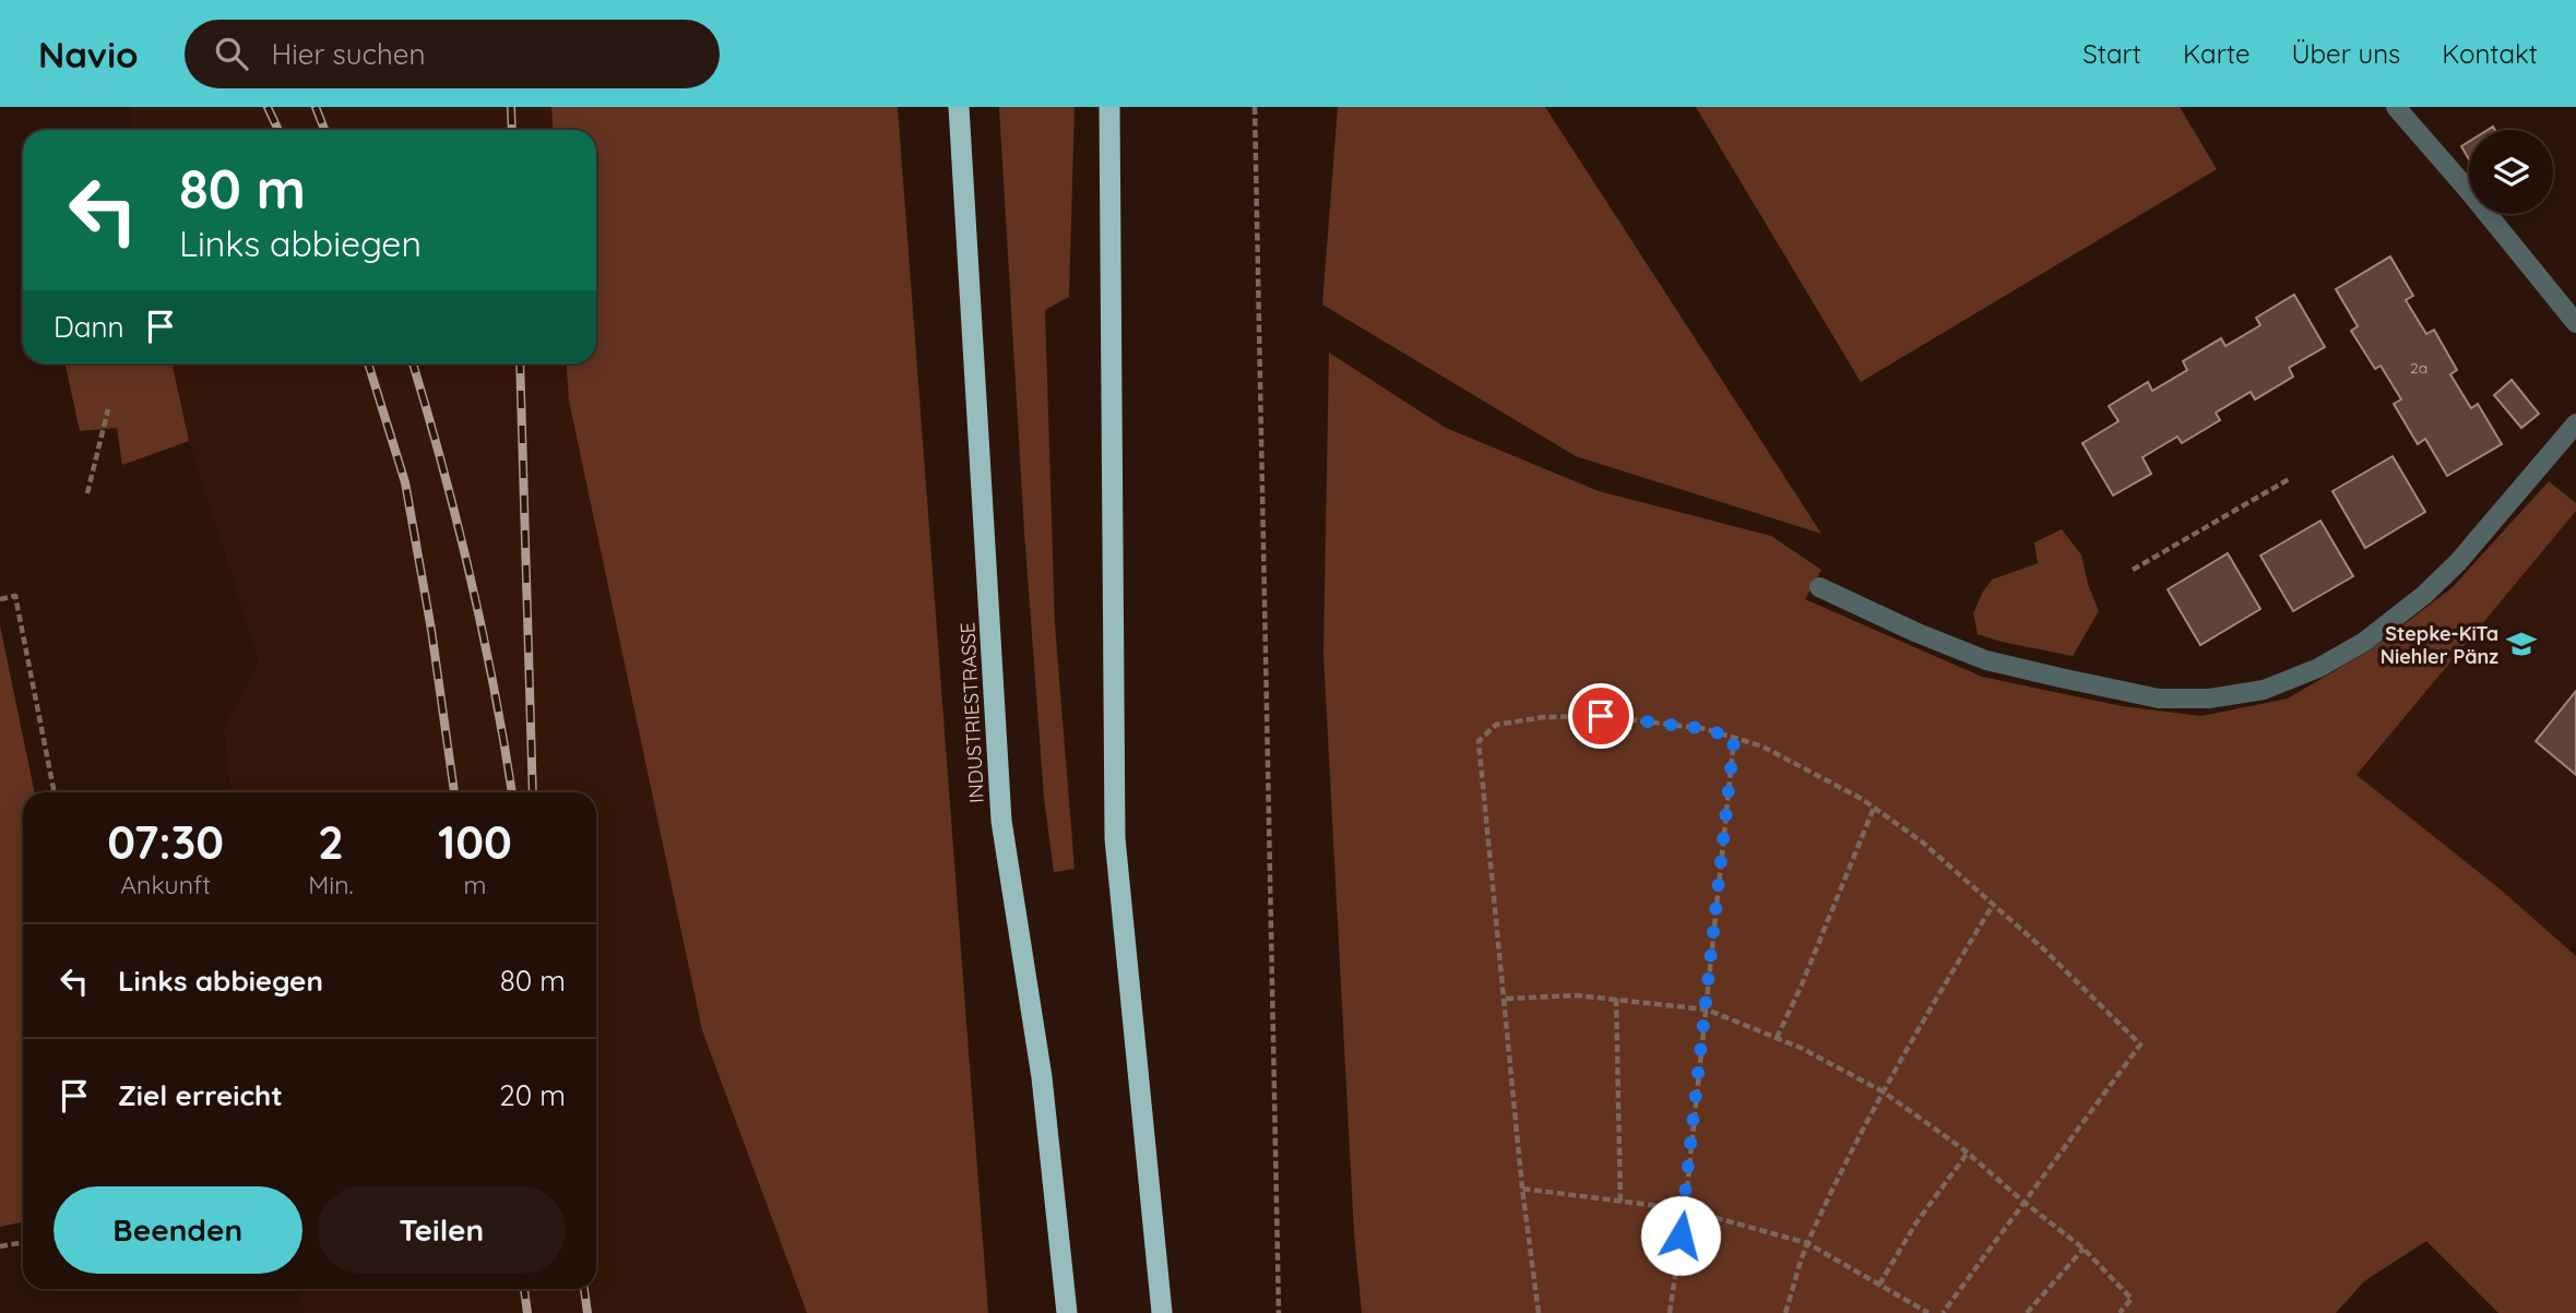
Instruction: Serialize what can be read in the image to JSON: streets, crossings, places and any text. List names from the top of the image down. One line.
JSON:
{"streets":{"highway":["INDUSTRIESTRASSE"]},"places":{"school or university":["Stepke-KiTa Niehler Pänz"]},"house_numbers":["2a"],"page":{"header":"Navio","search":"Hier suchen","nav":["Start","Karte","Über uns","Kontakt"],"turn":["80 m","Links abbiegen"],"then":"Dann","eta":["07:30","Ankunft","2","Min.","100","m"],"list":[{"name":"Links abbiegen","value":"80 m"},{"name":"Ziel erreicht","value":"20 m"}],"buttons":["Beenden","Teilen"]}}
